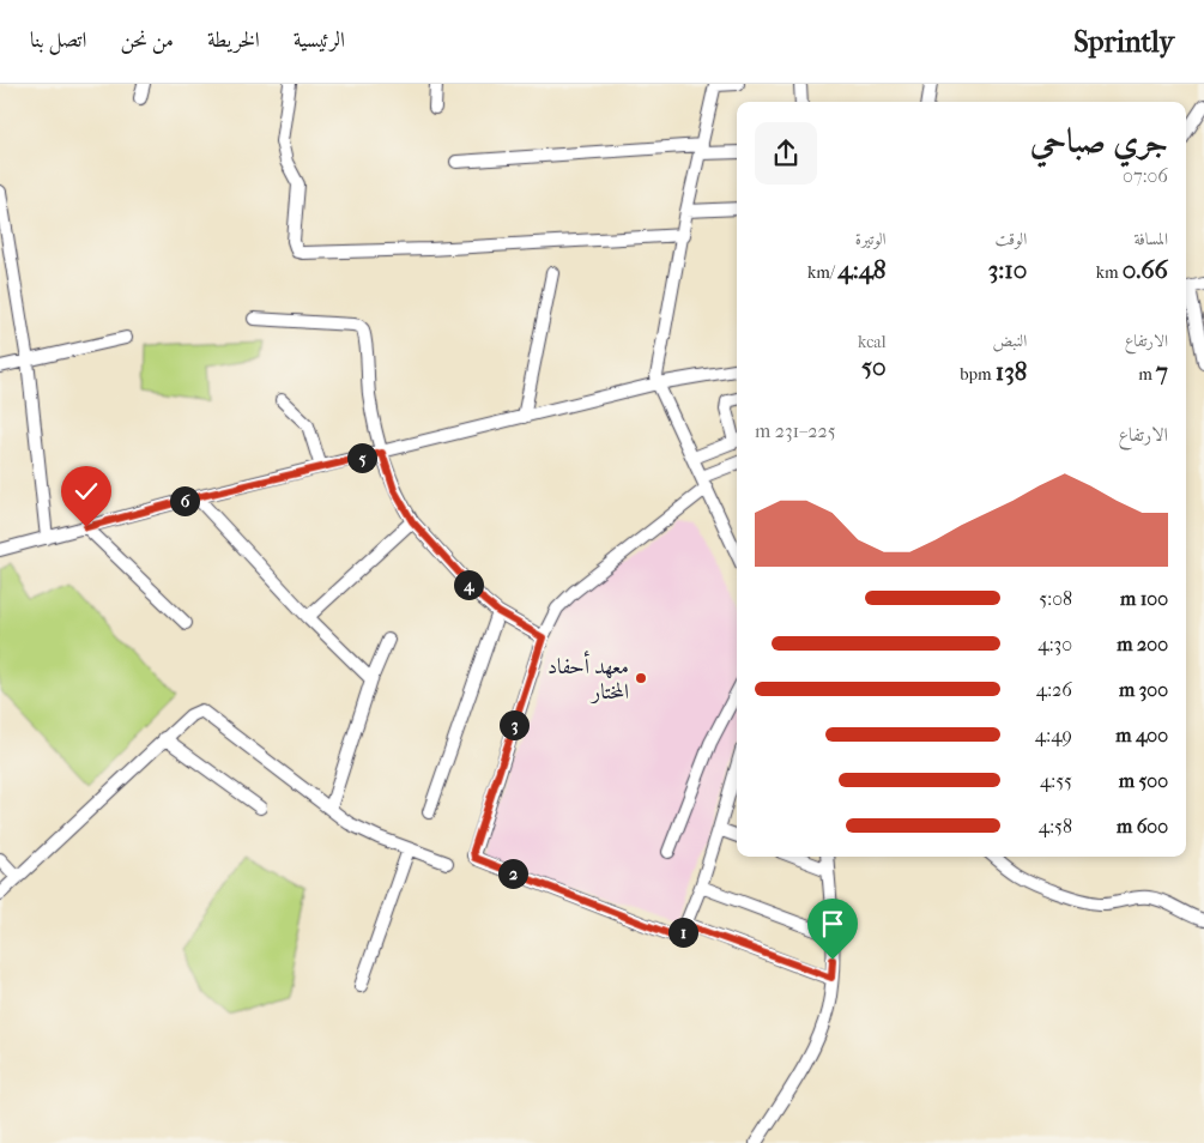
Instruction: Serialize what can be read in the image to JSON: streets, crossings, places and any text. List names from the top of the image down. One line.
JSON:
{"places":["معهد أحفاد المختار"],"page":{"header":"Sprintly","nav":["الرئيسية","الخريطة","من نحن","اتصل بنا"],"heading":["جري صباحي","07:06"],"stats":[["المسافة","0.66 km"],["الوقت","3:10"],["الوتيرة","4:48 /km"],["الارتفاع","7 m"],["النبض","138 bpm"],["kcal","50"]],"chart":["الارتفاع","225–231 m"],"pins":["5","6","4","3","2","1"],"list":[{"name":"100 m","note":"5:08"},{"name":"200 m","note":"4:30"},{"name":"300 m","note":"4:26"},{"name":"400 m","note":"4:49"},{"name":"500 m","note":"4:55"},{"name":"600 m","note":"4:58"}]}}
